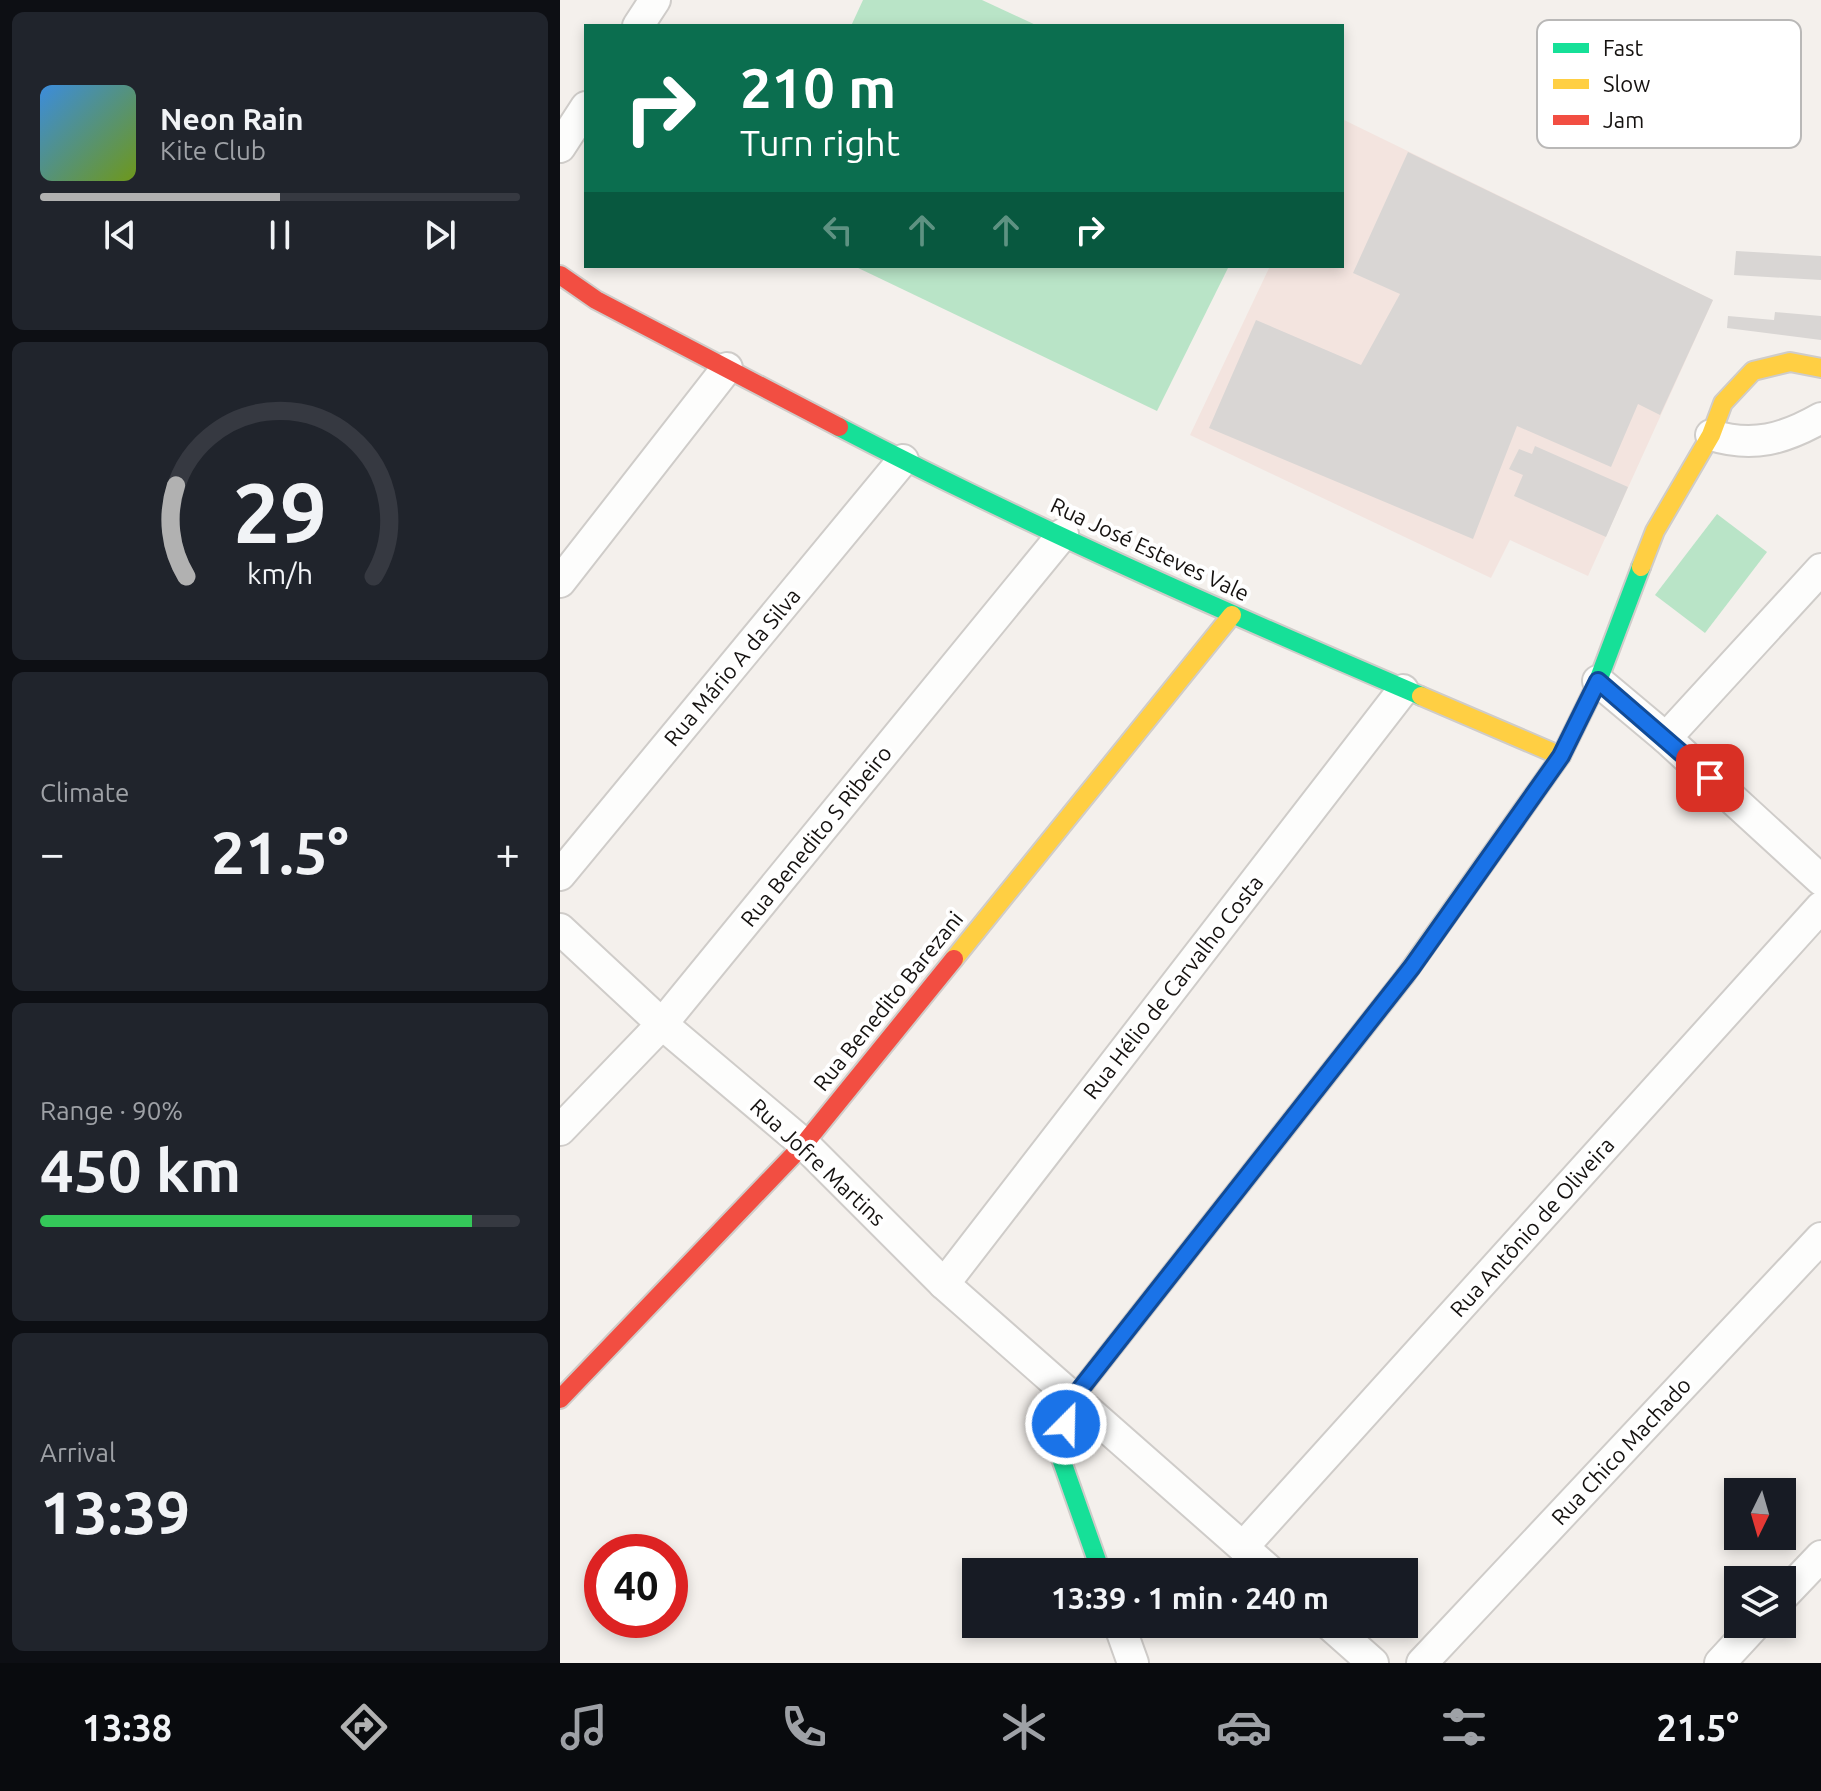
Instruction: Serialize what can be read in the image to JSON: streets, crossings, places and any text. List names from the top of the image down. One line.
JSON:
{"streets":{"street":["Rua José Esteves Vale","Rua Mário A da Silva","Rua Benedito S Ribeiro","Rua Hélio de Carvalho Costa","Rua Benedito Barezani","Rua Jofre Martins","Rua Antônio de Oliveira","Rua Chico Machado"]},"crossings":[["Rua José Esteves Vale","Rua Mário A da Silva"],["Rua José Esteves Vale","Rua Benedito S Ribeiro"],["Rua José Esteves Vale","Rua Hélio de Carvalho Costa"],["Rua José Esteves Vale","Rua Benedito Barezani"],["Rua Benedito S Ribeiro","Rua Jofre Martins"],["Rua Hélio de Carvalho Costa","Rua Jofre Martins"],["Rua Benedito Barezani","Rua Jofre Martins"],["Rua Jofre Martins","Rua Antônio de Oliveira"]],"legend":["Fast","Slow","Jam"],"north":"bottom","page":{"turn":["210 m","Turn right"],"song":["Neon Rain","Kite Club"],"tile":["Climate",["Range · 90%","450 km"],["Arrival","13:39"]],"heat":["−","21.5°","+"],"limit":"40","trip":"13:39 · 1 min · 240 m","tabs":["13:38","21.5°"],"gauge":["29","km/h"]}}
